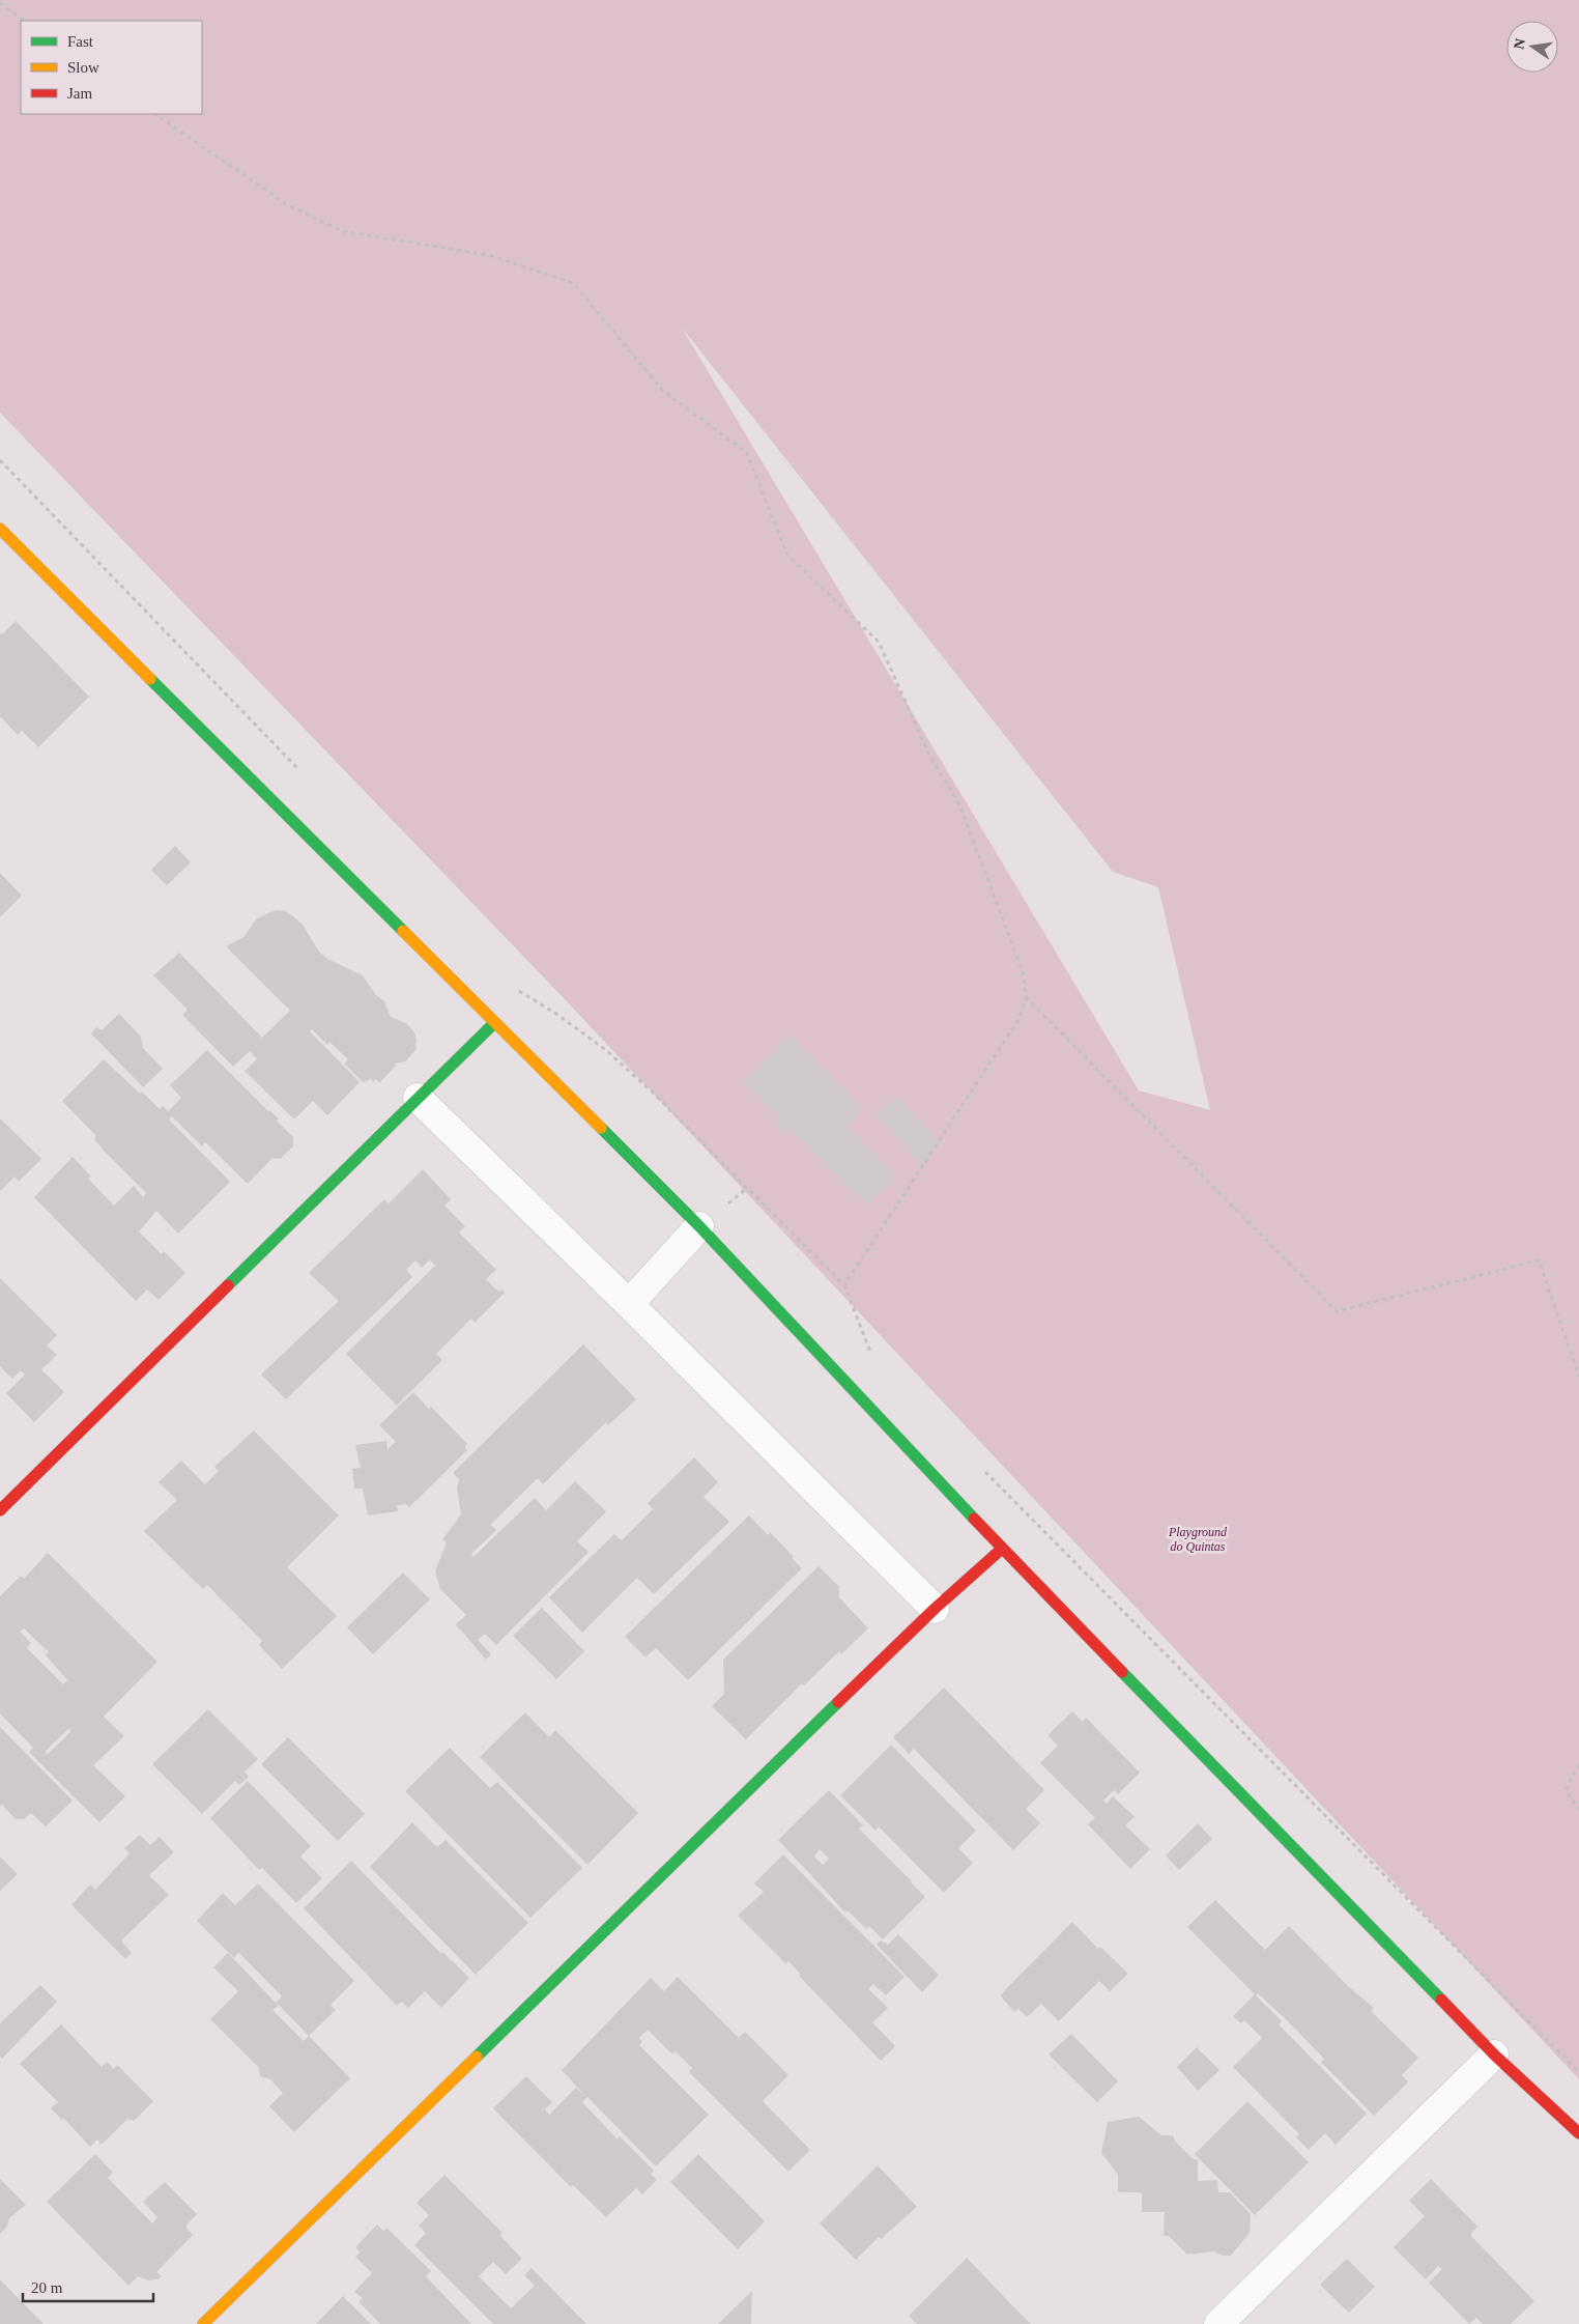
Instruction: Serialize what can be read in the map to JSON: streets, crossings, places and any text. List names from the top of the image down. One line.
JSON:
{"parks":["Playground do Quintas"],"legend":["Fast","Slow","Jam"],"scale_bar":"20 m","north":"left"}
